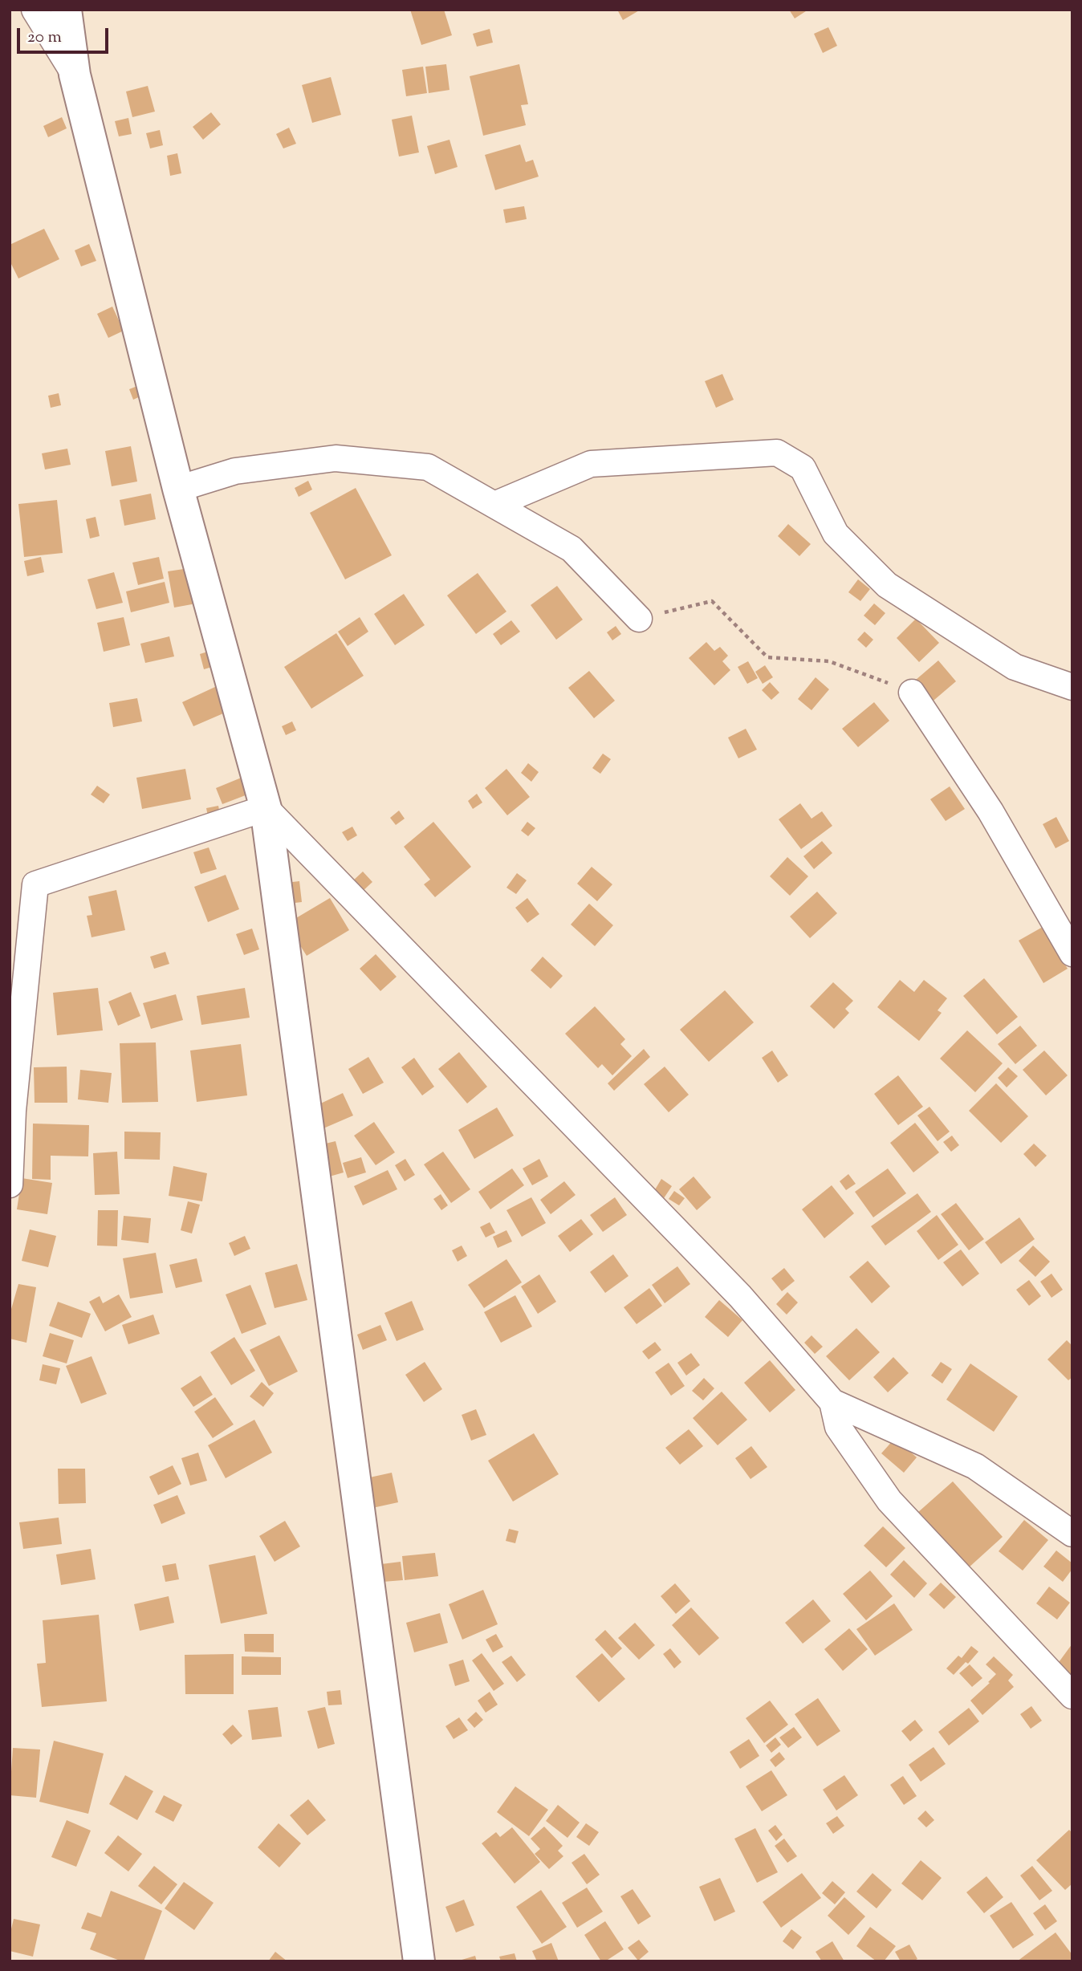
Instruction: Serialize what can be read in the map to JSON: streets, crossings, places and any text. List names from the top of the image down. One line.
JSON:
{"scale_bar":"20 m"}
